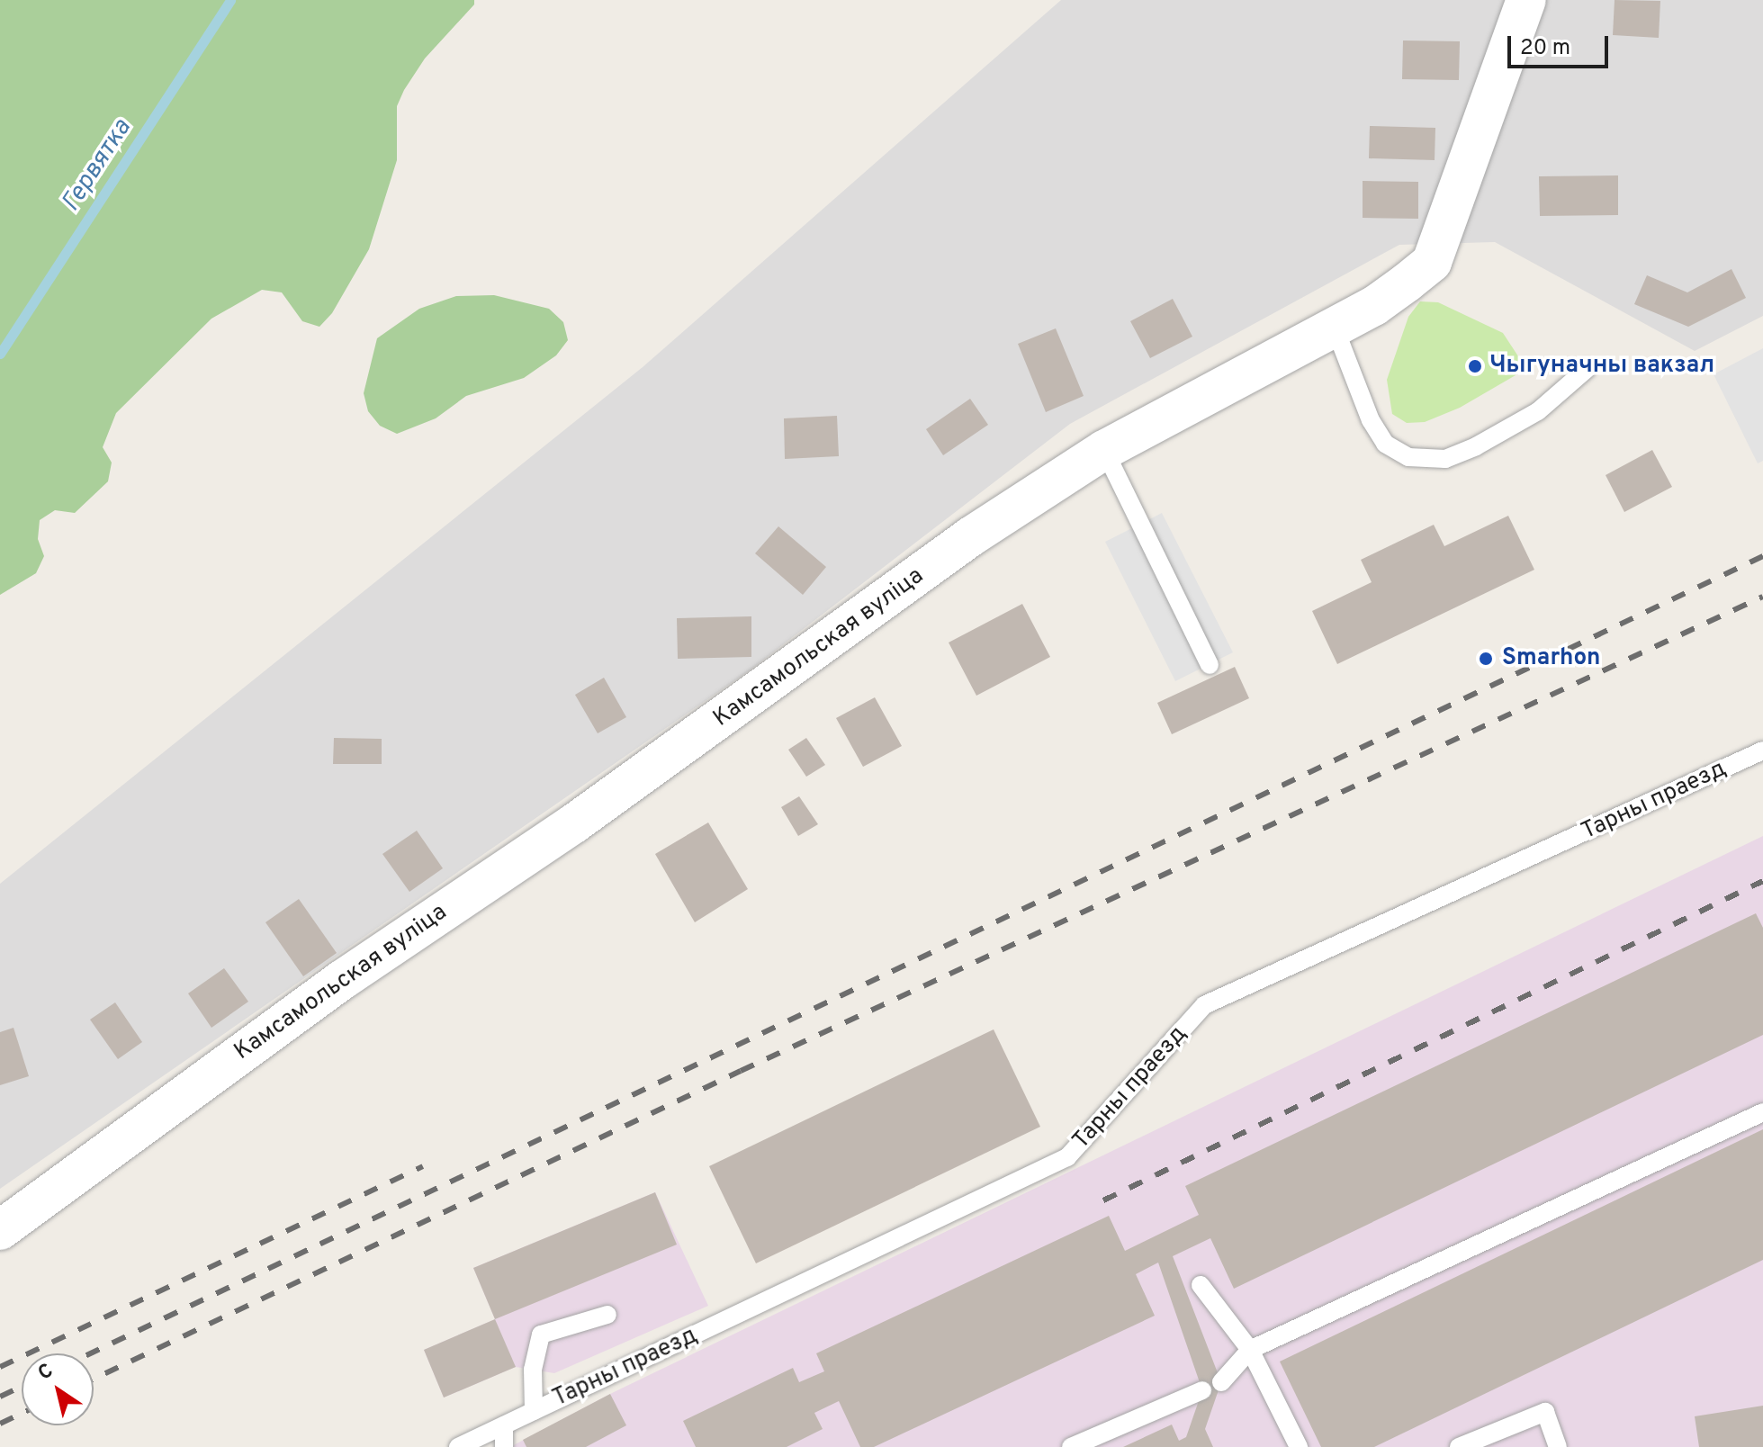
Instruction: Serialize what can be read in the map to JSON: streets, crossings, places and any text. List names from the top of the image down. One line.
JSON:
{"streets":{"street":["Камсамольская вуліца"],"lane":["Тарны праезд"]},"water":["Гервятка"],"places":["Чыгуначны вакзал","Smarhon"],"scale_bar":"20 m","north":"top left"}
